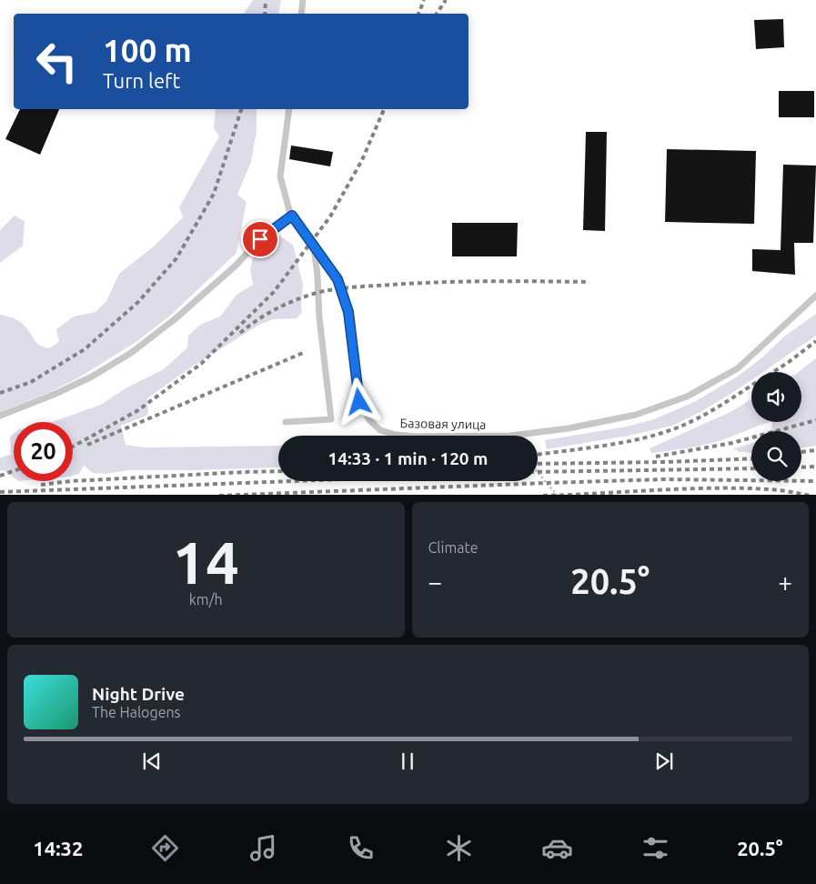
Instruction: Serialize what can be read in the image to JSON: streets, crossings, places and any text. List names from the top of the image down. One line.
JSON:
{"streets":{"lane":["Базовая улица"]},"page":{"turn":["100 m","Turn left"],"limit":"20","trip":"14:33 · 1 min · 120 m","tile":[["14","km/h"],"Climate"],"heat":["−","20.5°","+"],"song":["Night Drive","The Halogens"],"tabs":["14:32","20.5°"]}}
